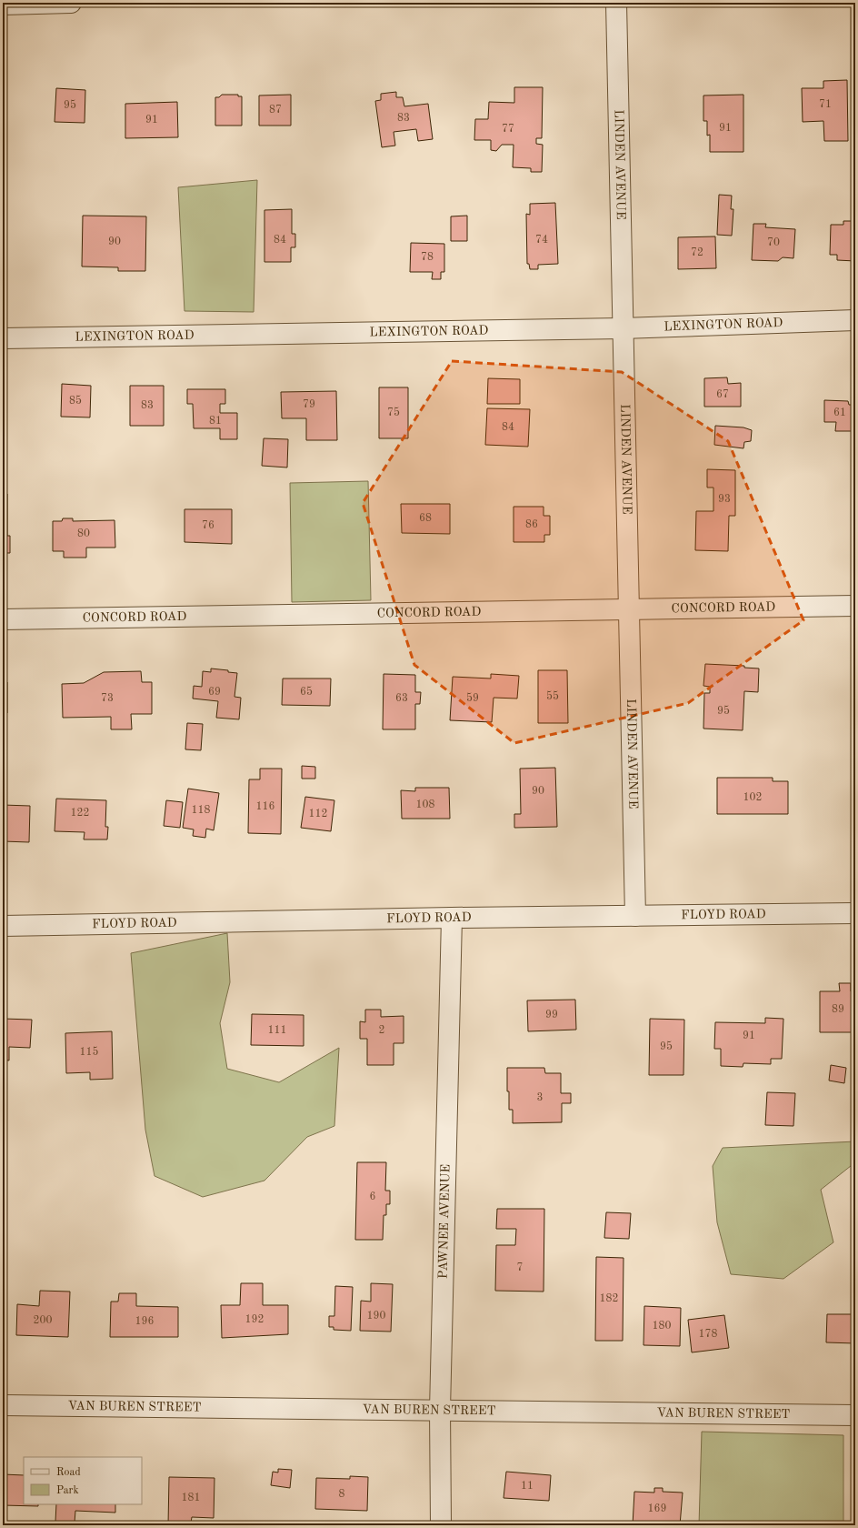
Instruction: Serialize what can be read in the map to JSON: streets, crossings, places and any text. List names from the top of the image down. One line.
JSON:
{"streets":{"street":["LINDEN AVENUE","LEXINGTON ROAD","CONCORD ROAD","FLOYD ROAD","PAWNEE AVENUE","VAN BUREN STREET"]},"crossings":[["LINDEN AVENUE","LEXINGTON ROAD"],["LINDEN AVENUE","CONCORD ROAD"],["LINDEN AVENUE","FLOYD ROAD"],["FLOYD ROAD","PAWNEE AVENUE"],["PAWNEE AVENUE","VAN BUREN STREET"]],"house_numbers":["71","95","87","83","91","91","77","84","74","90","70","72","78","67","85","79","83","75","61","81","84","93","68","86","76","80","69","65","55","73","63","59","95","90","102","108","116","118","122","112","89","99","111","2","91","95","115","3","6","7","182","190","192","200","196","180","178","11","8","181","169"],"legend":["Road","Park"]}
